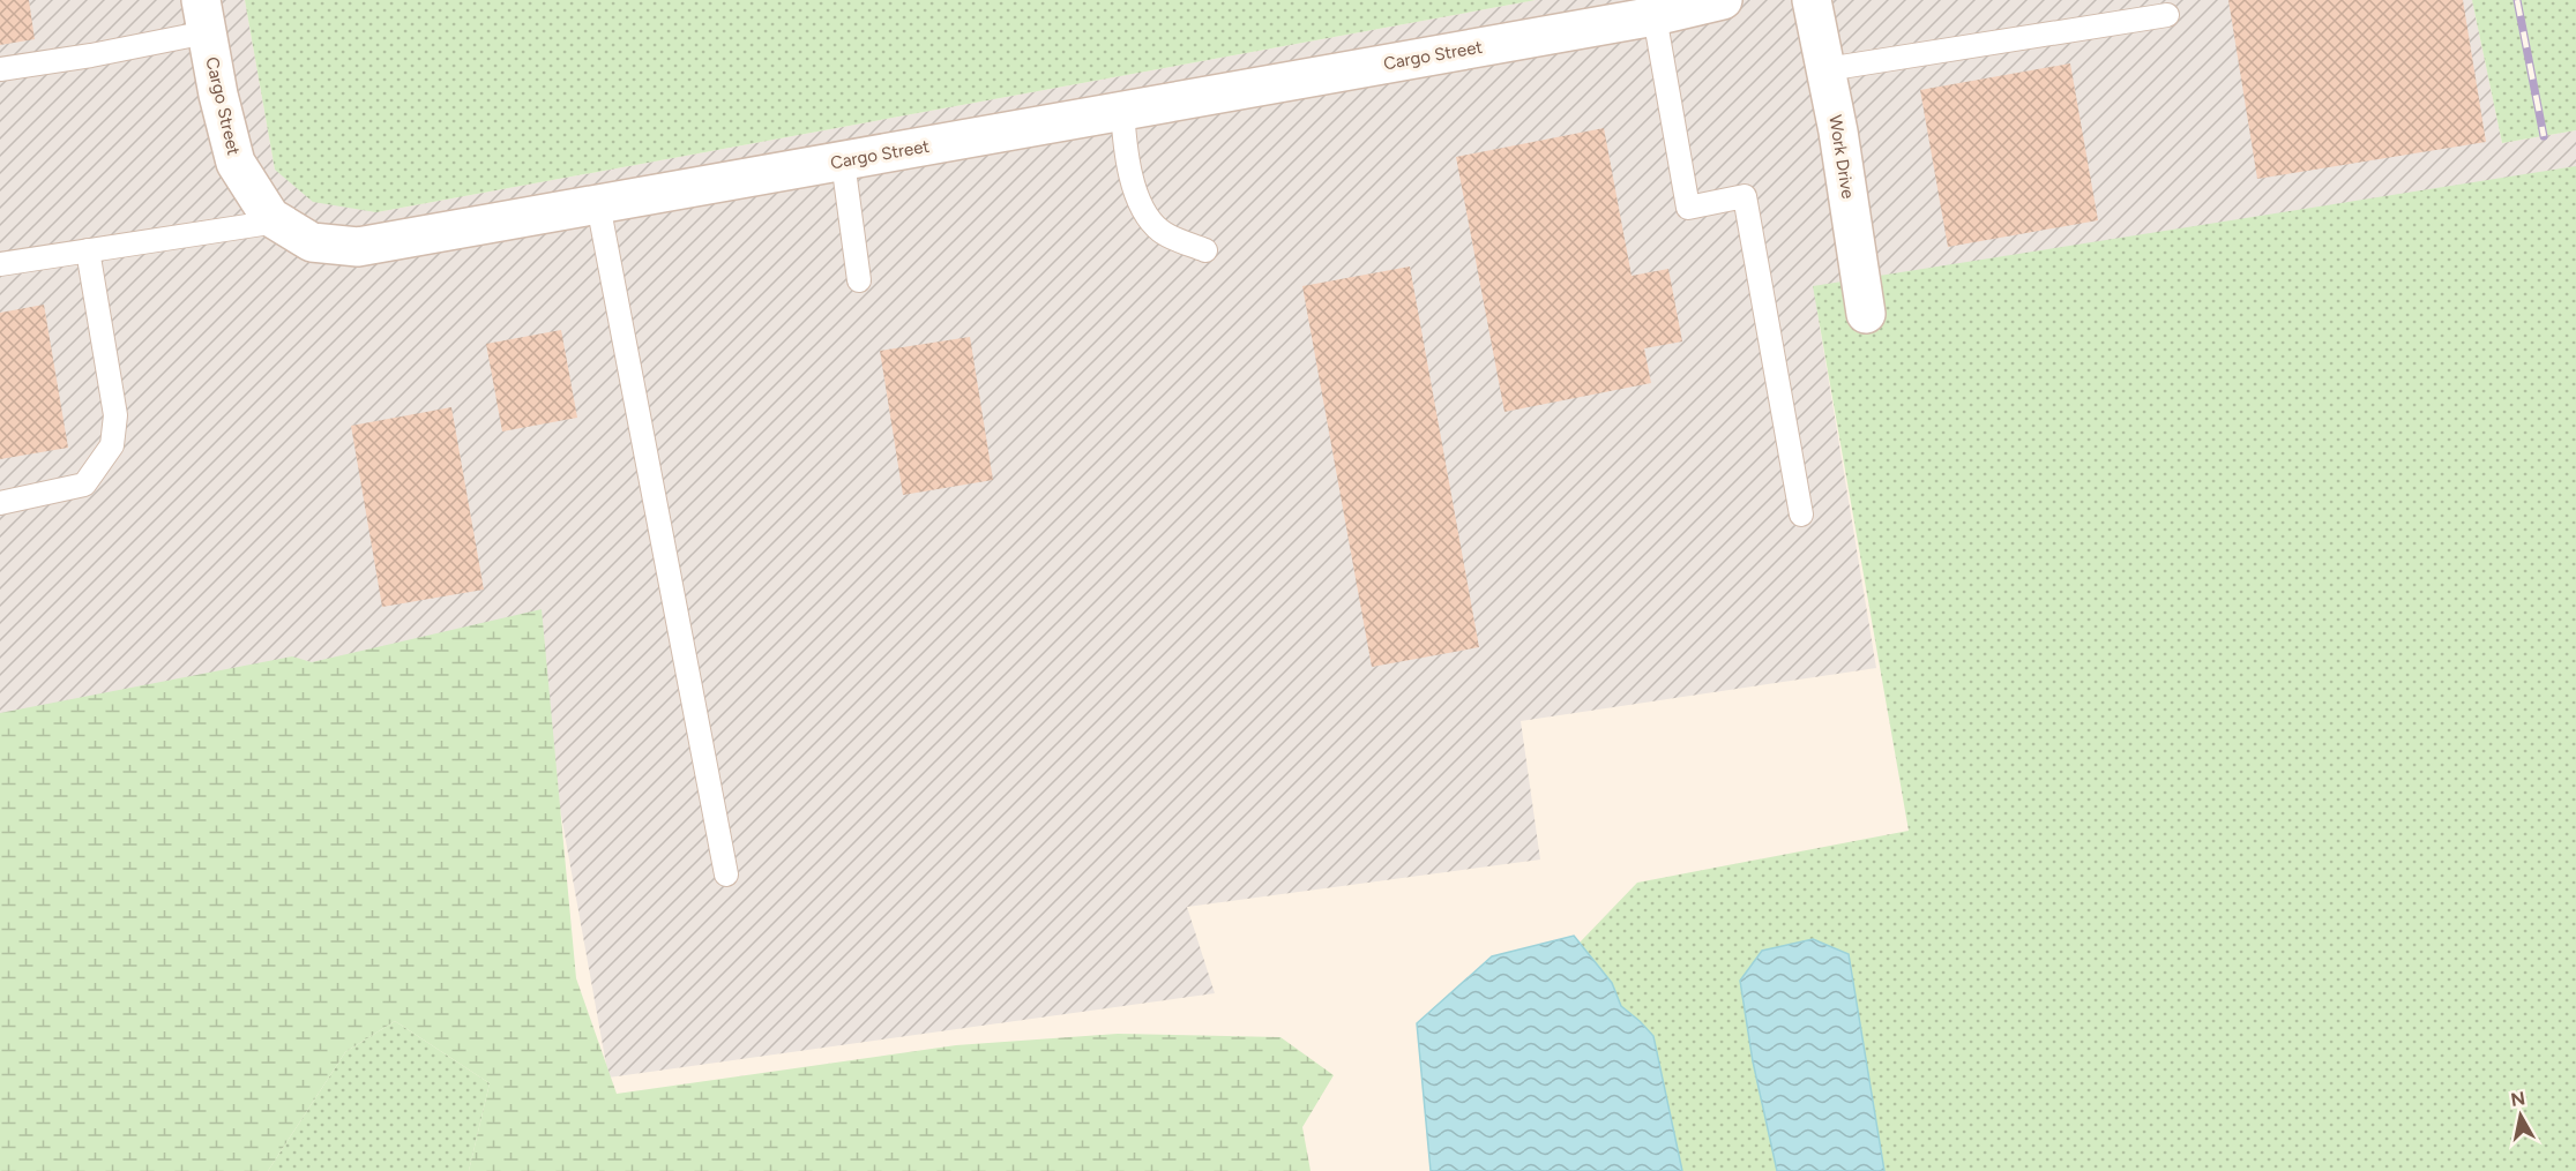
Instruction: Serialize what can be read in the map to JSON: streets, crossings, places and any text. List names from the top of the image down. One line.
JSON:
{"streets":{"street":["Cargo Street","Work Drive"]},"north":"top"}
